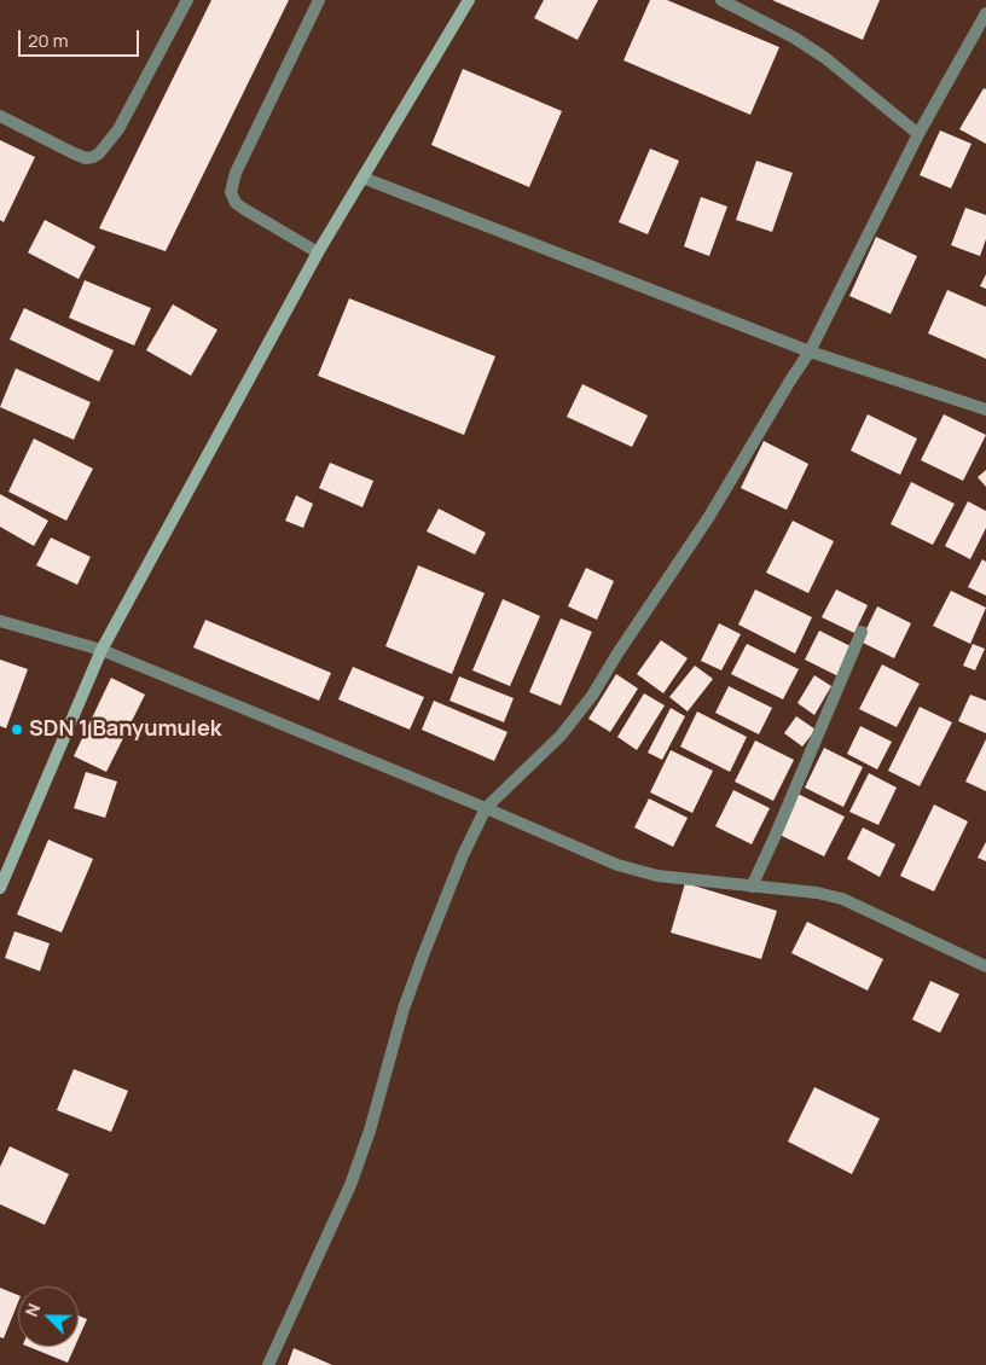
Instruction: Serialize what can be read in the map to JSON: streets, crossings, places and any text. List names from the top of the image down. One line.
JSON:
{"places":["SDN 1 Banyumulek"],"scale_bar":"20 m","north":"top left"}
